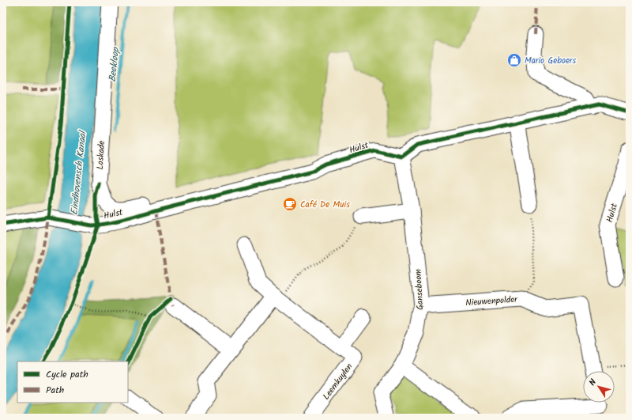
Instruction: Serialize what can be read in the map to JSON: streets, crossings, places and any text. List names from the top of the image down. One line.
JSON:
{"streets":{"street":["Hulst","Loskade","Ganseboom","Nieuwenpolder","Leemkuylen"]},"crossings":[["Hulst","Loskade"],["Hulst","Ganseboom"],["Ganseboom","Nieuwenpolder"]],"water":["Beekloop","Eindhovensch Kanaal"],"places":{"shop":["Mario Geboers"],"cafe":["Café De Muis"]},"legend":["Cycle path","Path"],"north":"top left"}
